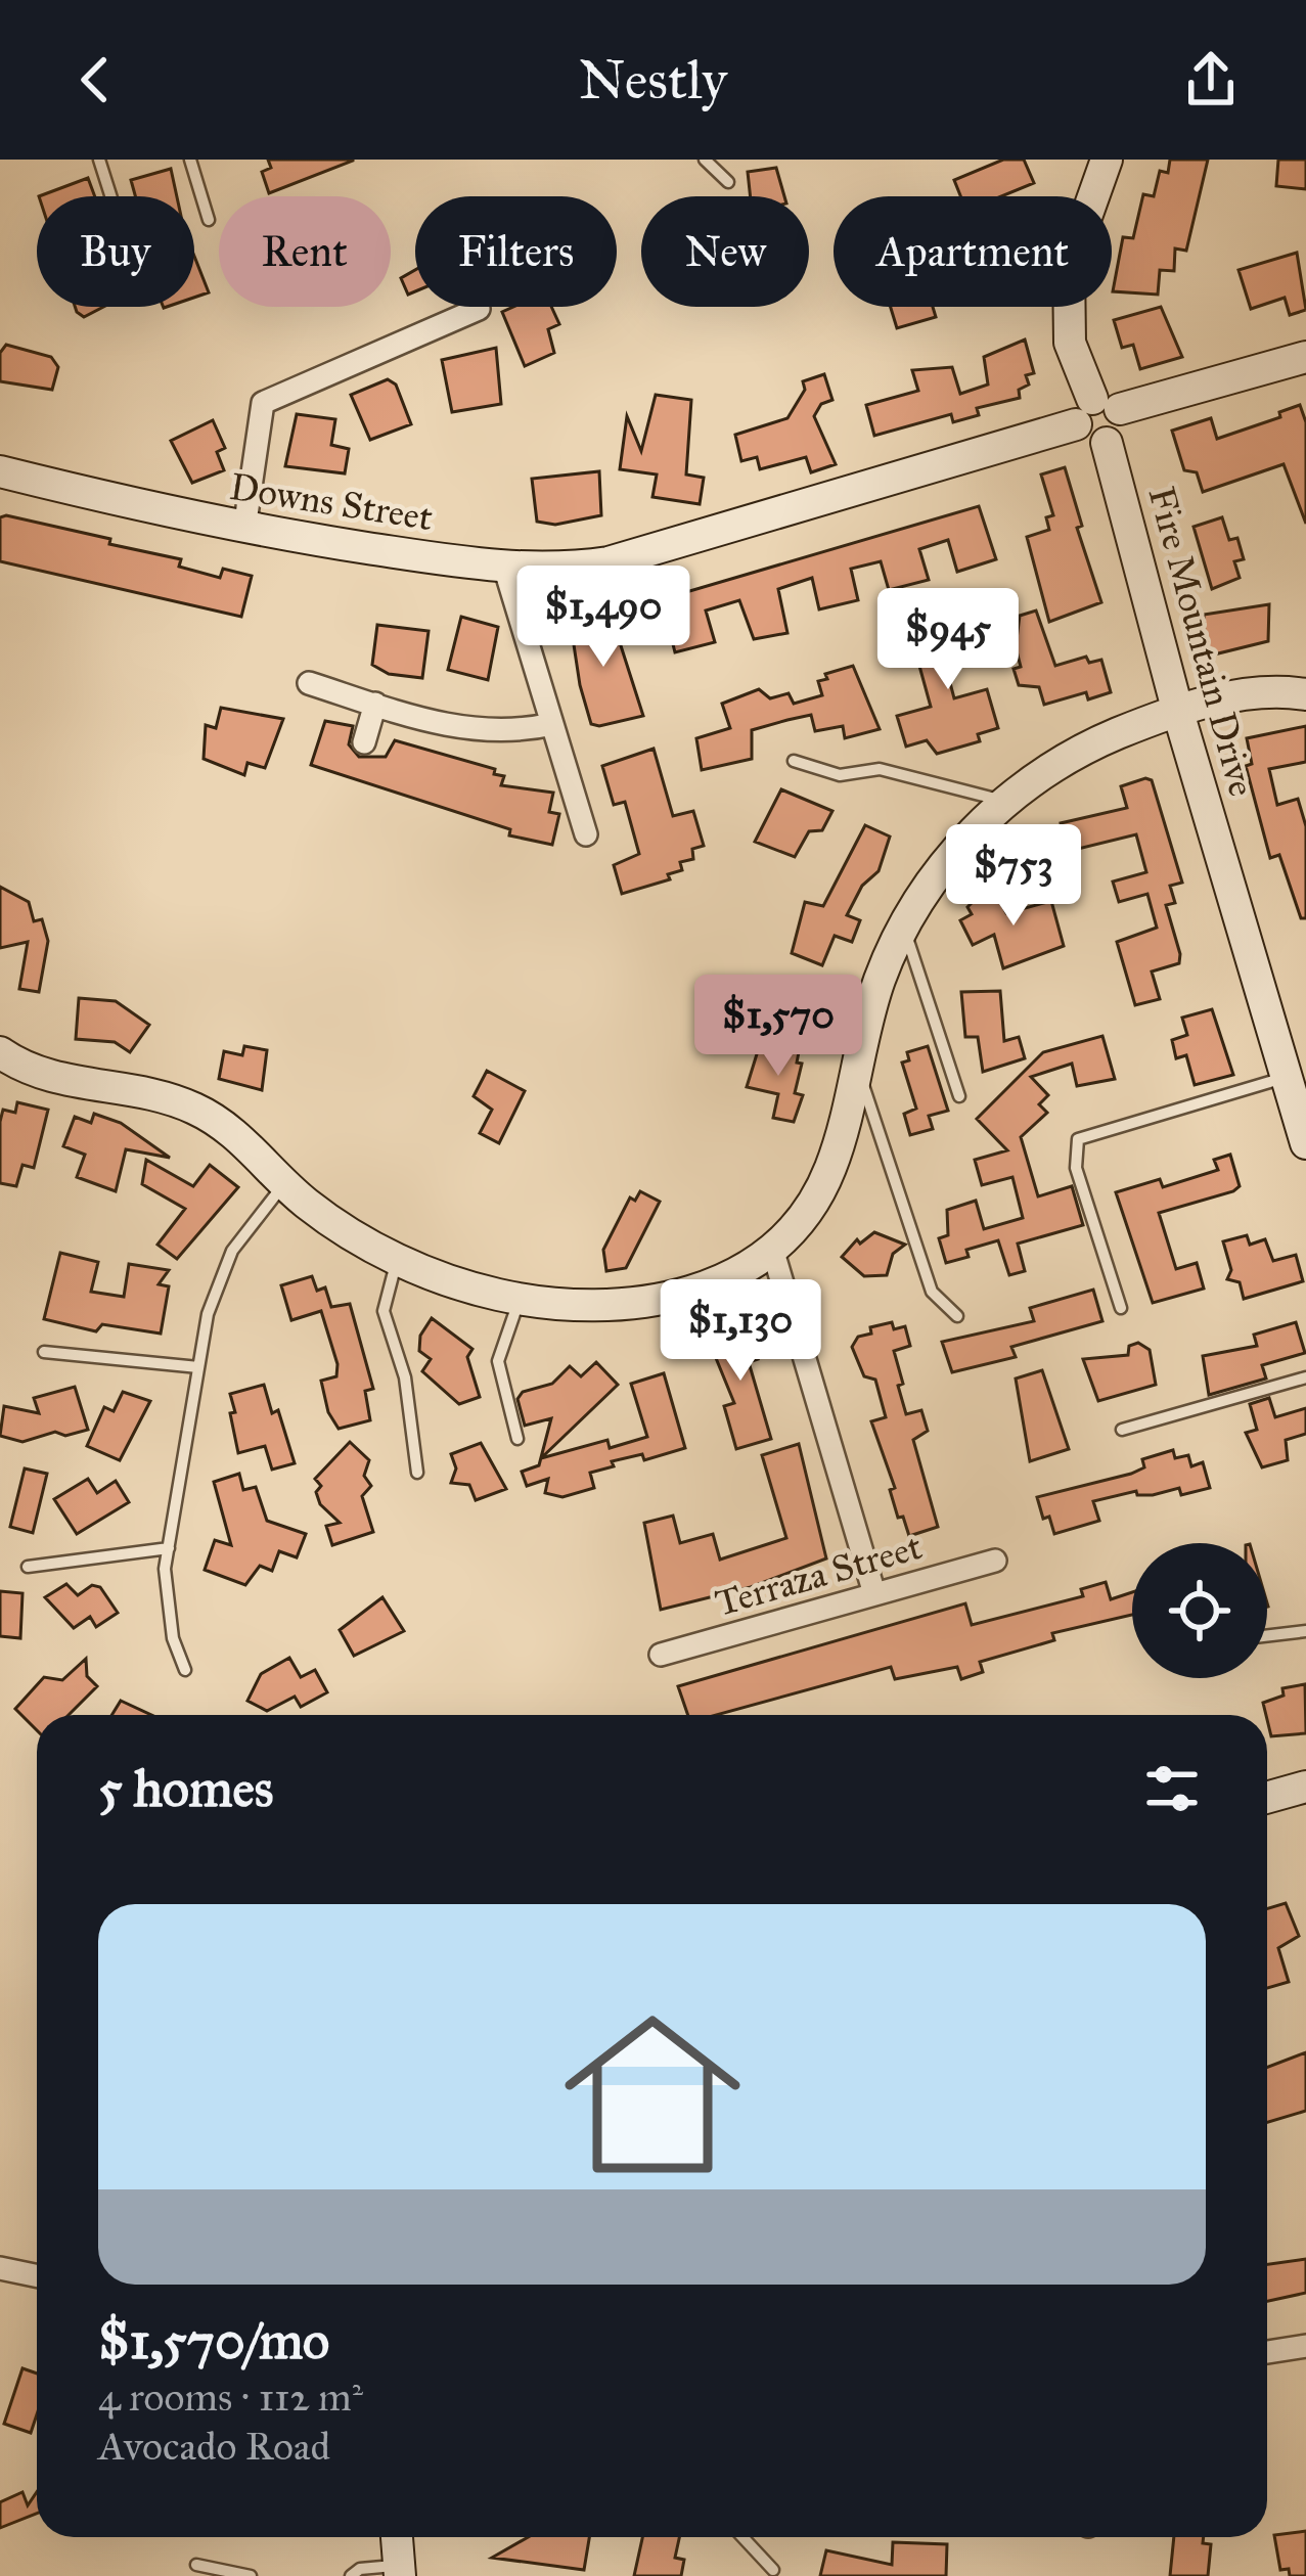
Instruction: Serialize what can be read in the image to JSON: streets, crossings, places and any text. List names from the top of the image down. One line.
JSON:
{"streets":{"main road":["Downs Street","Fire Mountain Drive"],"street":["Terraza Street"]},"crossings":[["Downs Street","Fire Mountain Drive"]],"page":{"header":"Nestly","chip":["Buy","Rent","Filters","New","Apartment"],"price":["$1,490","$945","$753","$1,570","$1,130"],"heading":"5 homes","list":[{"name":"$1,570/mo","note":"4 rooms · 112 m² · Avocado Road"}]}}
